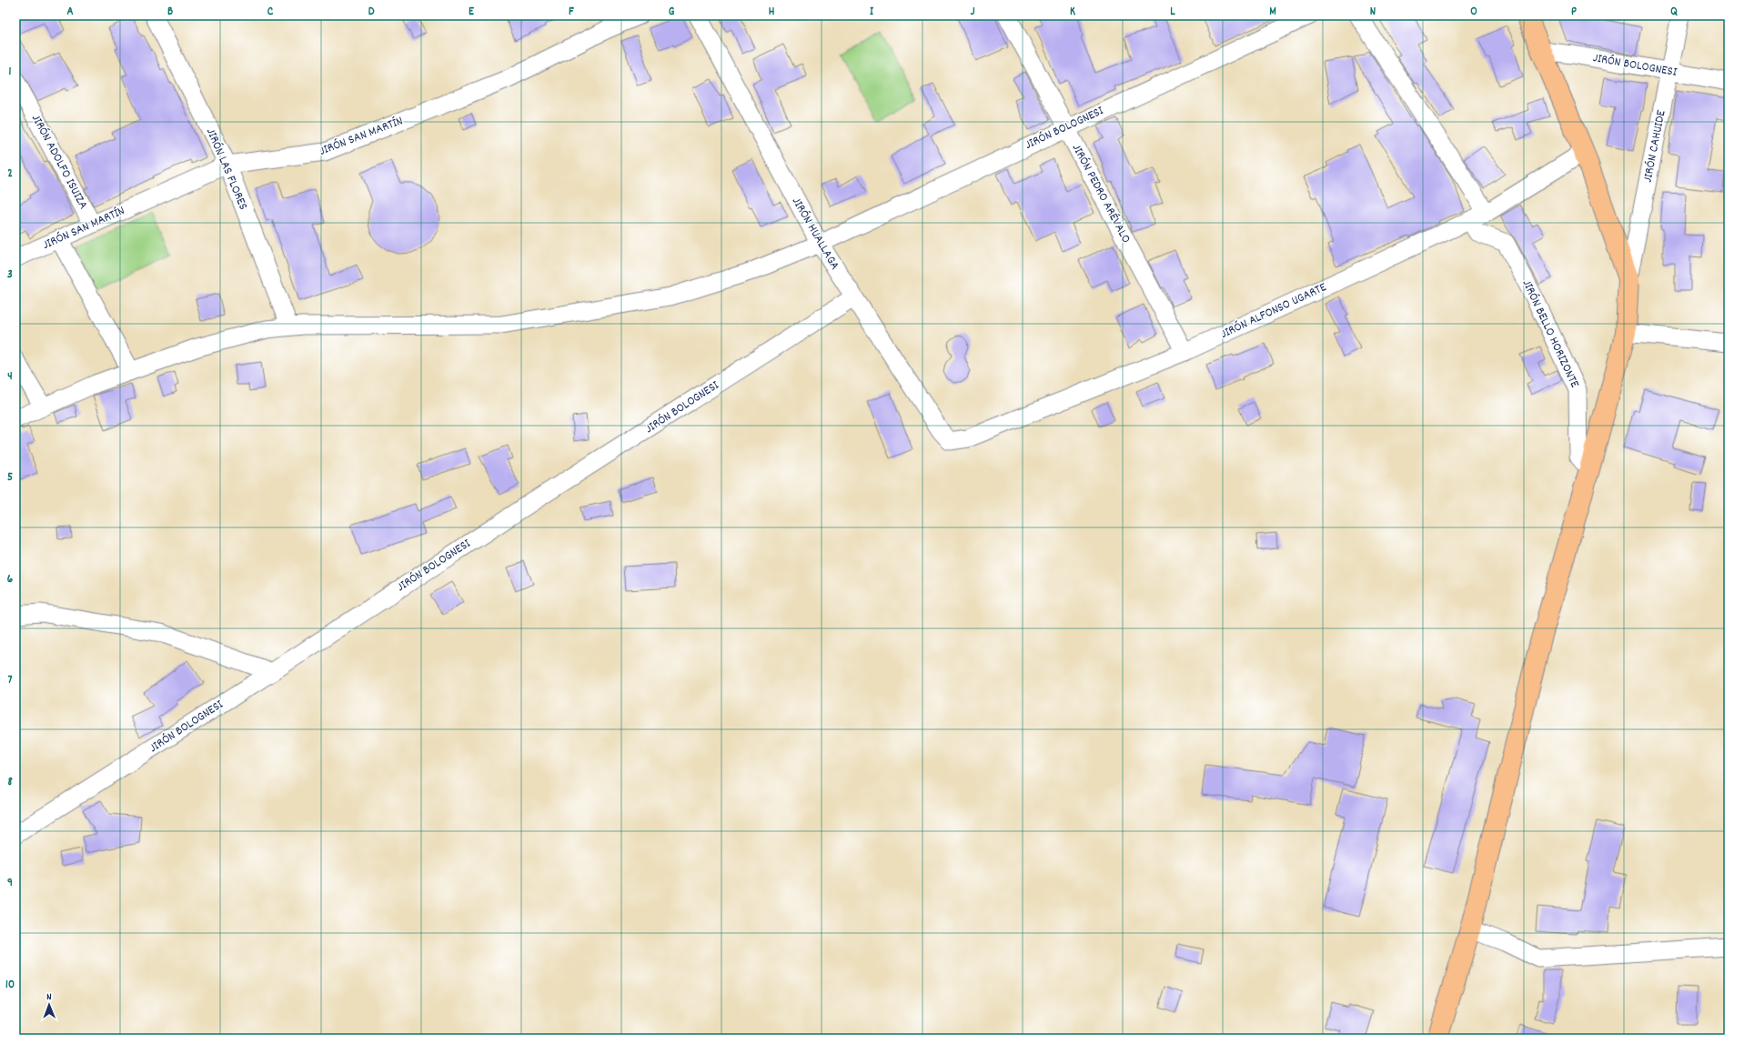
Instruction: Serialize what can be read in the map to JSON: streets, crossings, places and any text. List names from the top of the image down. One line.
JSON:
{"streets":{"street":["JIRÓN BOLOGNESI","JIRÓN SAN MARTÍN","JIRÓN CAHUIDE","JIRÓN ADOLFO ISUIZA","JIRÓN LAS FLORES","JIRÓN PEDRO ARÉVALO","JIRÓN HUALLAGA","JIRÓN ALFONSO UGARTE","JIRÓN BELLO HORIZONTE"]},"crossings":[["JIRÓN BOLOGNESI","JIRÓN CAHUIDE"],["JIRÓN BOLOGNESI","JIRÓN LAS FLORES"],["JIRÓN BOLOGNESI","JIRÓN PEDRO ARÉVALO"],["JIRÓN BOLOGNESI","JIRÓN HUALLAGA"],["JIRÓN SAN MARTÍN","JIRÓN ADOLFO ISUIZA"],["JIRÓN SAN MARTÍN","JIRÓN LAS FLORES"],["JIRÓN PEDRO ARÉVALO","JIRÓN ALFONSO UGARTE"],["JIRÓN HUALLAGA","JIRÓN ALFONSO UGARTE"],["JIRÓN ALFONSO UGARTE","JIRÓN BELLO HORIZONTE"]],"north":"top","grid":{"columns":["A","B","C","D","E","F","G","H","I","J","K","L","M","N","O","P","Q"],"rows":["1","2","3","4","5","6","7","8","9","10"]}}
